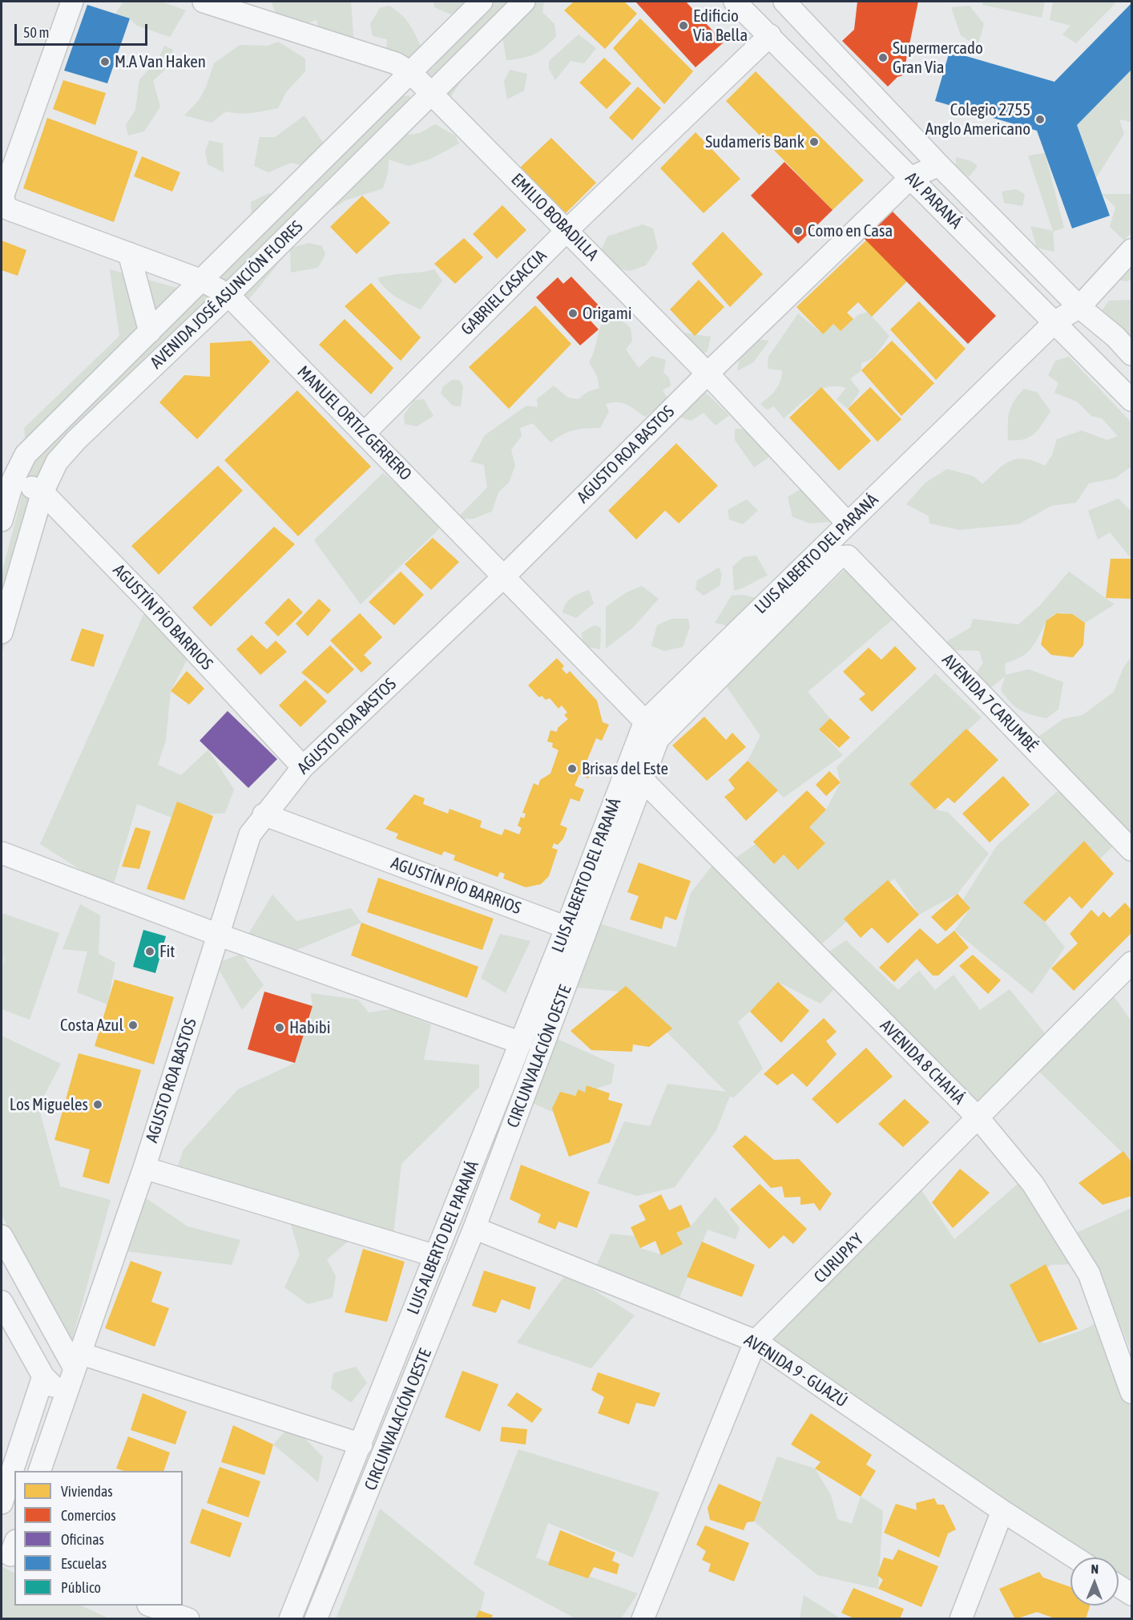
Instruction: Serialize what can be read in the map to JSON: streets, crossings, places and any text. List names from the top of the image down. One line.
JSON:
{"streets":{"street":["AV. PARANÁ","EMILIO BOBADILLA","GABRIEL CASACCIA","AVENIDA JOSÉ ASUNCIÓN FLORES","MANUEL ORTIZ GERRERO","AGUSTO ROA BASTOS","LUIS ALBERTO DEL PARANÁ","AGUSTÍN PÍO BARRIOS","AVENIDA 7 CARUMBÉ","CIRCUNVALACIÓN OESTE","AVENIDA 8 CHAHÁ","CURUPA´Y","AVENIDA 9 - GUAZÚ"]},"crossings":[["AV. PARANÁ","GABRIEL CASACCIA"],["AV. PARANÁ","AGUSTO ROA BASTOS"],["AV. PARANÁ","LUIS ALBERTO DEL PARANÁ"],["EMILIO BOBADILLA","GABRIEL CASACCIA"],["EMILIO BOBADILLA","AVENIDA JOSÉ ASUNCIÓN FLORES"],["EMILIO BOBADILLA","AGUSTO ROA BASTOS"],["EMILIO BOBADILLA","LUIS ALBERTO DEL PARANÁ"],["GABRIEL CASACCIA","MANUEL ORTIZ GERRERO"],["AVENIDA JOSÉ ASUNCIÓN FLORES","MANUEL ORTIZ GERRERO"],["AVENIDA JOSÉ ASUNCIÓN FLORES","AGUSTÍN PÍO BARRIOS"],["MANUEL ORTIZ GERRERO","AGUSTO ROA BASTOS"],["MANUEL ORTIZ GERRERO","LUIS ALBERTO DEL PARANÁ"],["AGUSTO ROA BASTOS","AGUSTÍN PÍO BARRIOS"],["LUIS ALBERTO DEL PARANÁ","AGUSTÍN PÍO BARRIOS"],["AVENIDA 7 CARUMBÉ","CIRCUNVALACIÓN OESTE"],["CIRCUNVALACIÓN OESTE","AVENIDA 8 CHAHÁ"],["CIRCUNVALACIÓN OESTE","AVENIDA 9 - GUAZÚ"],["AVENIDA 8 CHAHÁ","CURUPA´Y"],["CURUPA´Y","AVENIDA 9 - GUAZÚ"]],"places":["Edificio Via Bella","Supermercado Gran Via","M.A Van Haken","Colegio 2755 Anglo Americano","Sudameris Bank","Como en Casa","Origami","Brisas del Este","Fit","Costa Azul","Habibi","Los Migueles"],"legend":["Viviendas","Comercios","Oficinas","Escuelas","Público"],"scale_bar":"50 m","north":"top"}
